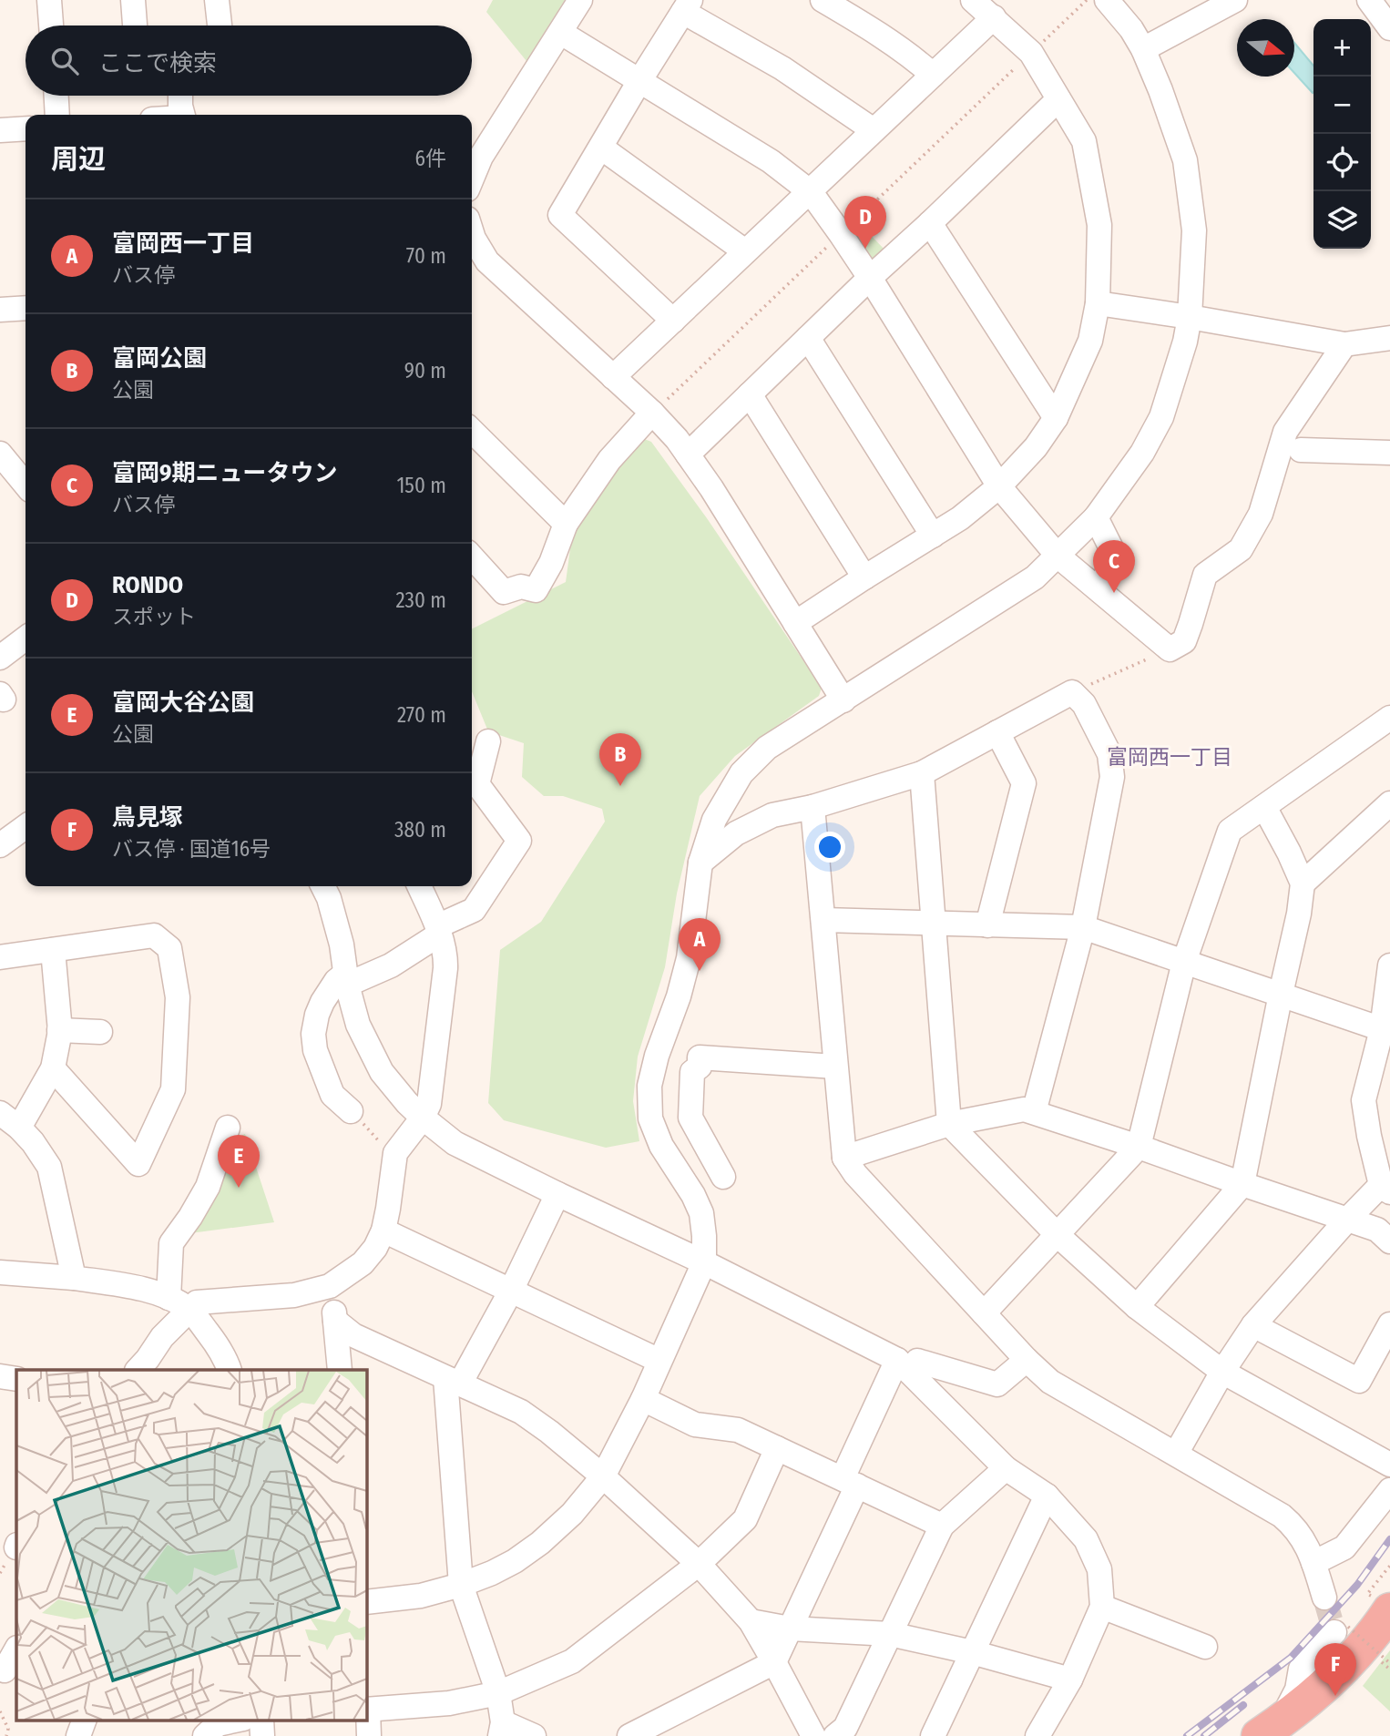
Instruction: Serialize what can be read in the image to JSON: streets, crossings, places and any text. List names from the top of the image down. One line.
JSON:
{"districts":["富岡西一丁目"],"north":"right","page":{"map_buttons":["+","−"],"search":"ここで検索","heading":["周辺","6件"],"pins":["D","C","B","A","E","F"],"list":[{"mark":"A","name":"富岡西一丁目","note":"バス停","value":"70 m"},{"mark":"B","name":"富岡公園","note":"公園","value":"90 m"},{"mark":"C","name":"富岡9期ニュータウン","note":"バス停","value":"150 m"},{"mark":"D","name":"RONDO","note":"スポット","value":"230 m"},{"mark":"E","name":"富岡大谷公園","note":"公園","value":"270 m"},{"mark":"F","name":"鳥見塚","note":"バス停 · 国道16号","value":"380 m"}]}}
